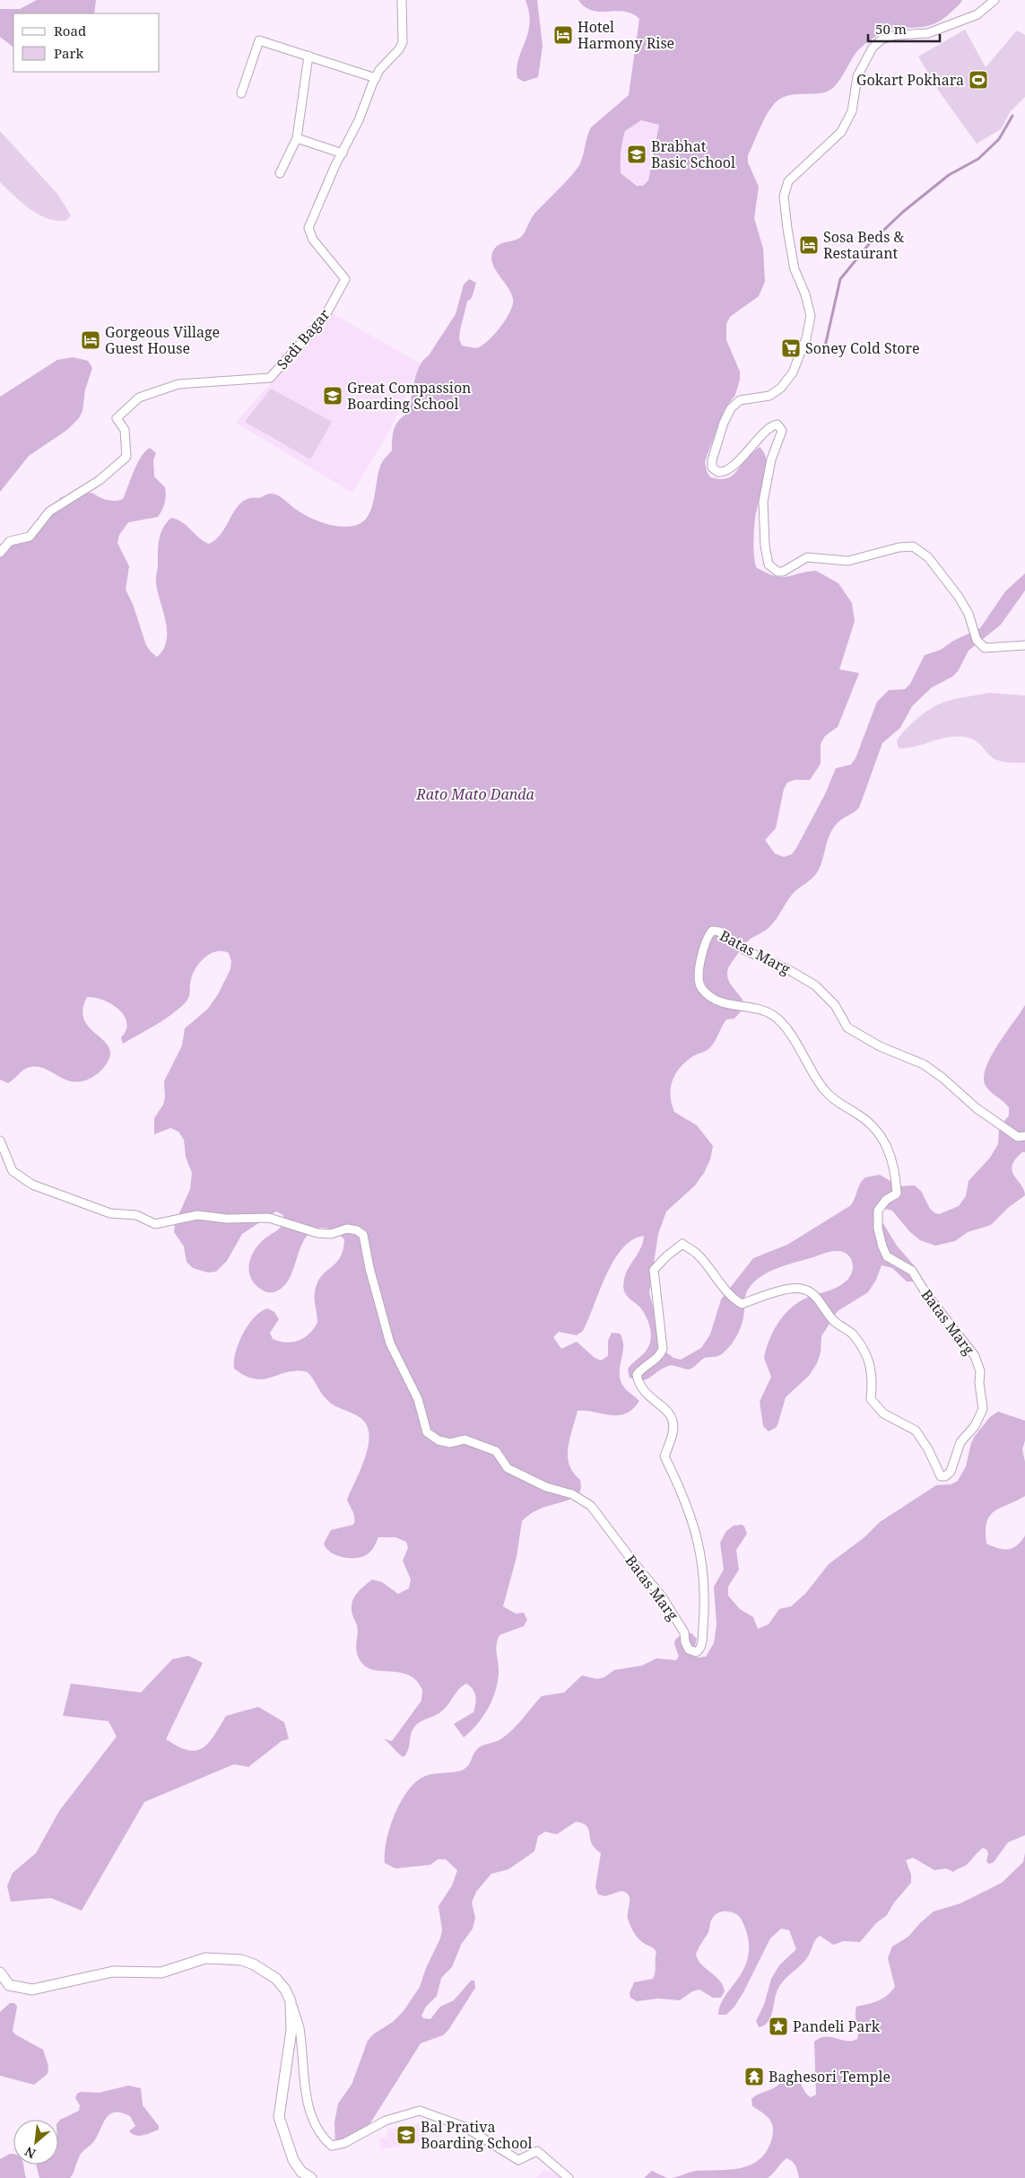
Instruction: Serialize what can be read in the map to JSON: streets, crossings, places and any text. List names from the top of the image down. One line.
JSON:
{"streets":{"street":["Sedi Bagar","Batas Marg"]},"parks":["Rato Mato Danda"],"places":{"hotel":["Hotel Harmony Rise","Sosa Beds & Restaurant","Gorgeous Village Guest House"],"sports":["Gokart Pokhara"],"school or university":["Brabhat Basic School","Great Compassion Boarding School","Bal Prativa Boarding School"],"supermarket":["Soney Cold Store"],"place":["Pandeli Park"],"temple":["Baghesori Temple"]},"legend":["Road","Park"],"scale_bar":"50 m","north":"bottom left"}
